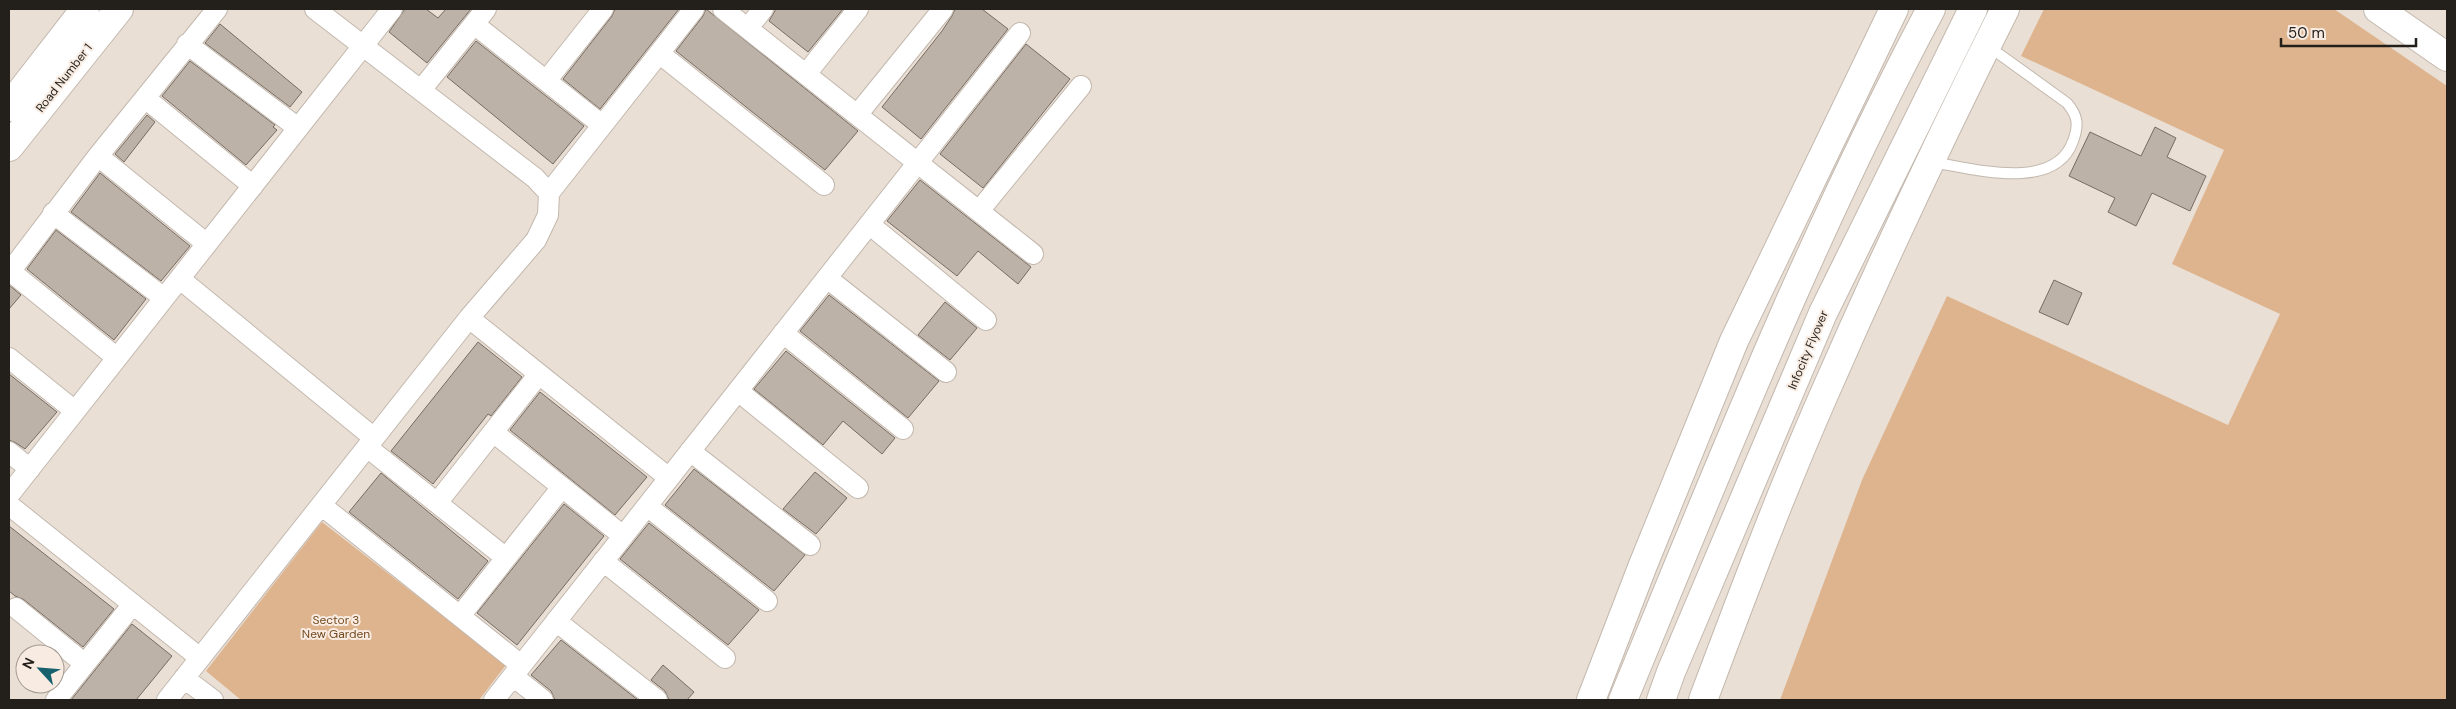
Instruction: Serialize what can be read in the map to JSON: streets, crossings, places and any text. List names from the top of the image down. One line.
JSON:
{"streets":{"main road":["Road Number 1","Infocity Flyover"]},"parks":["Sector 3 New Garden"],"scale_bar":"50 m","north":"top left"}
